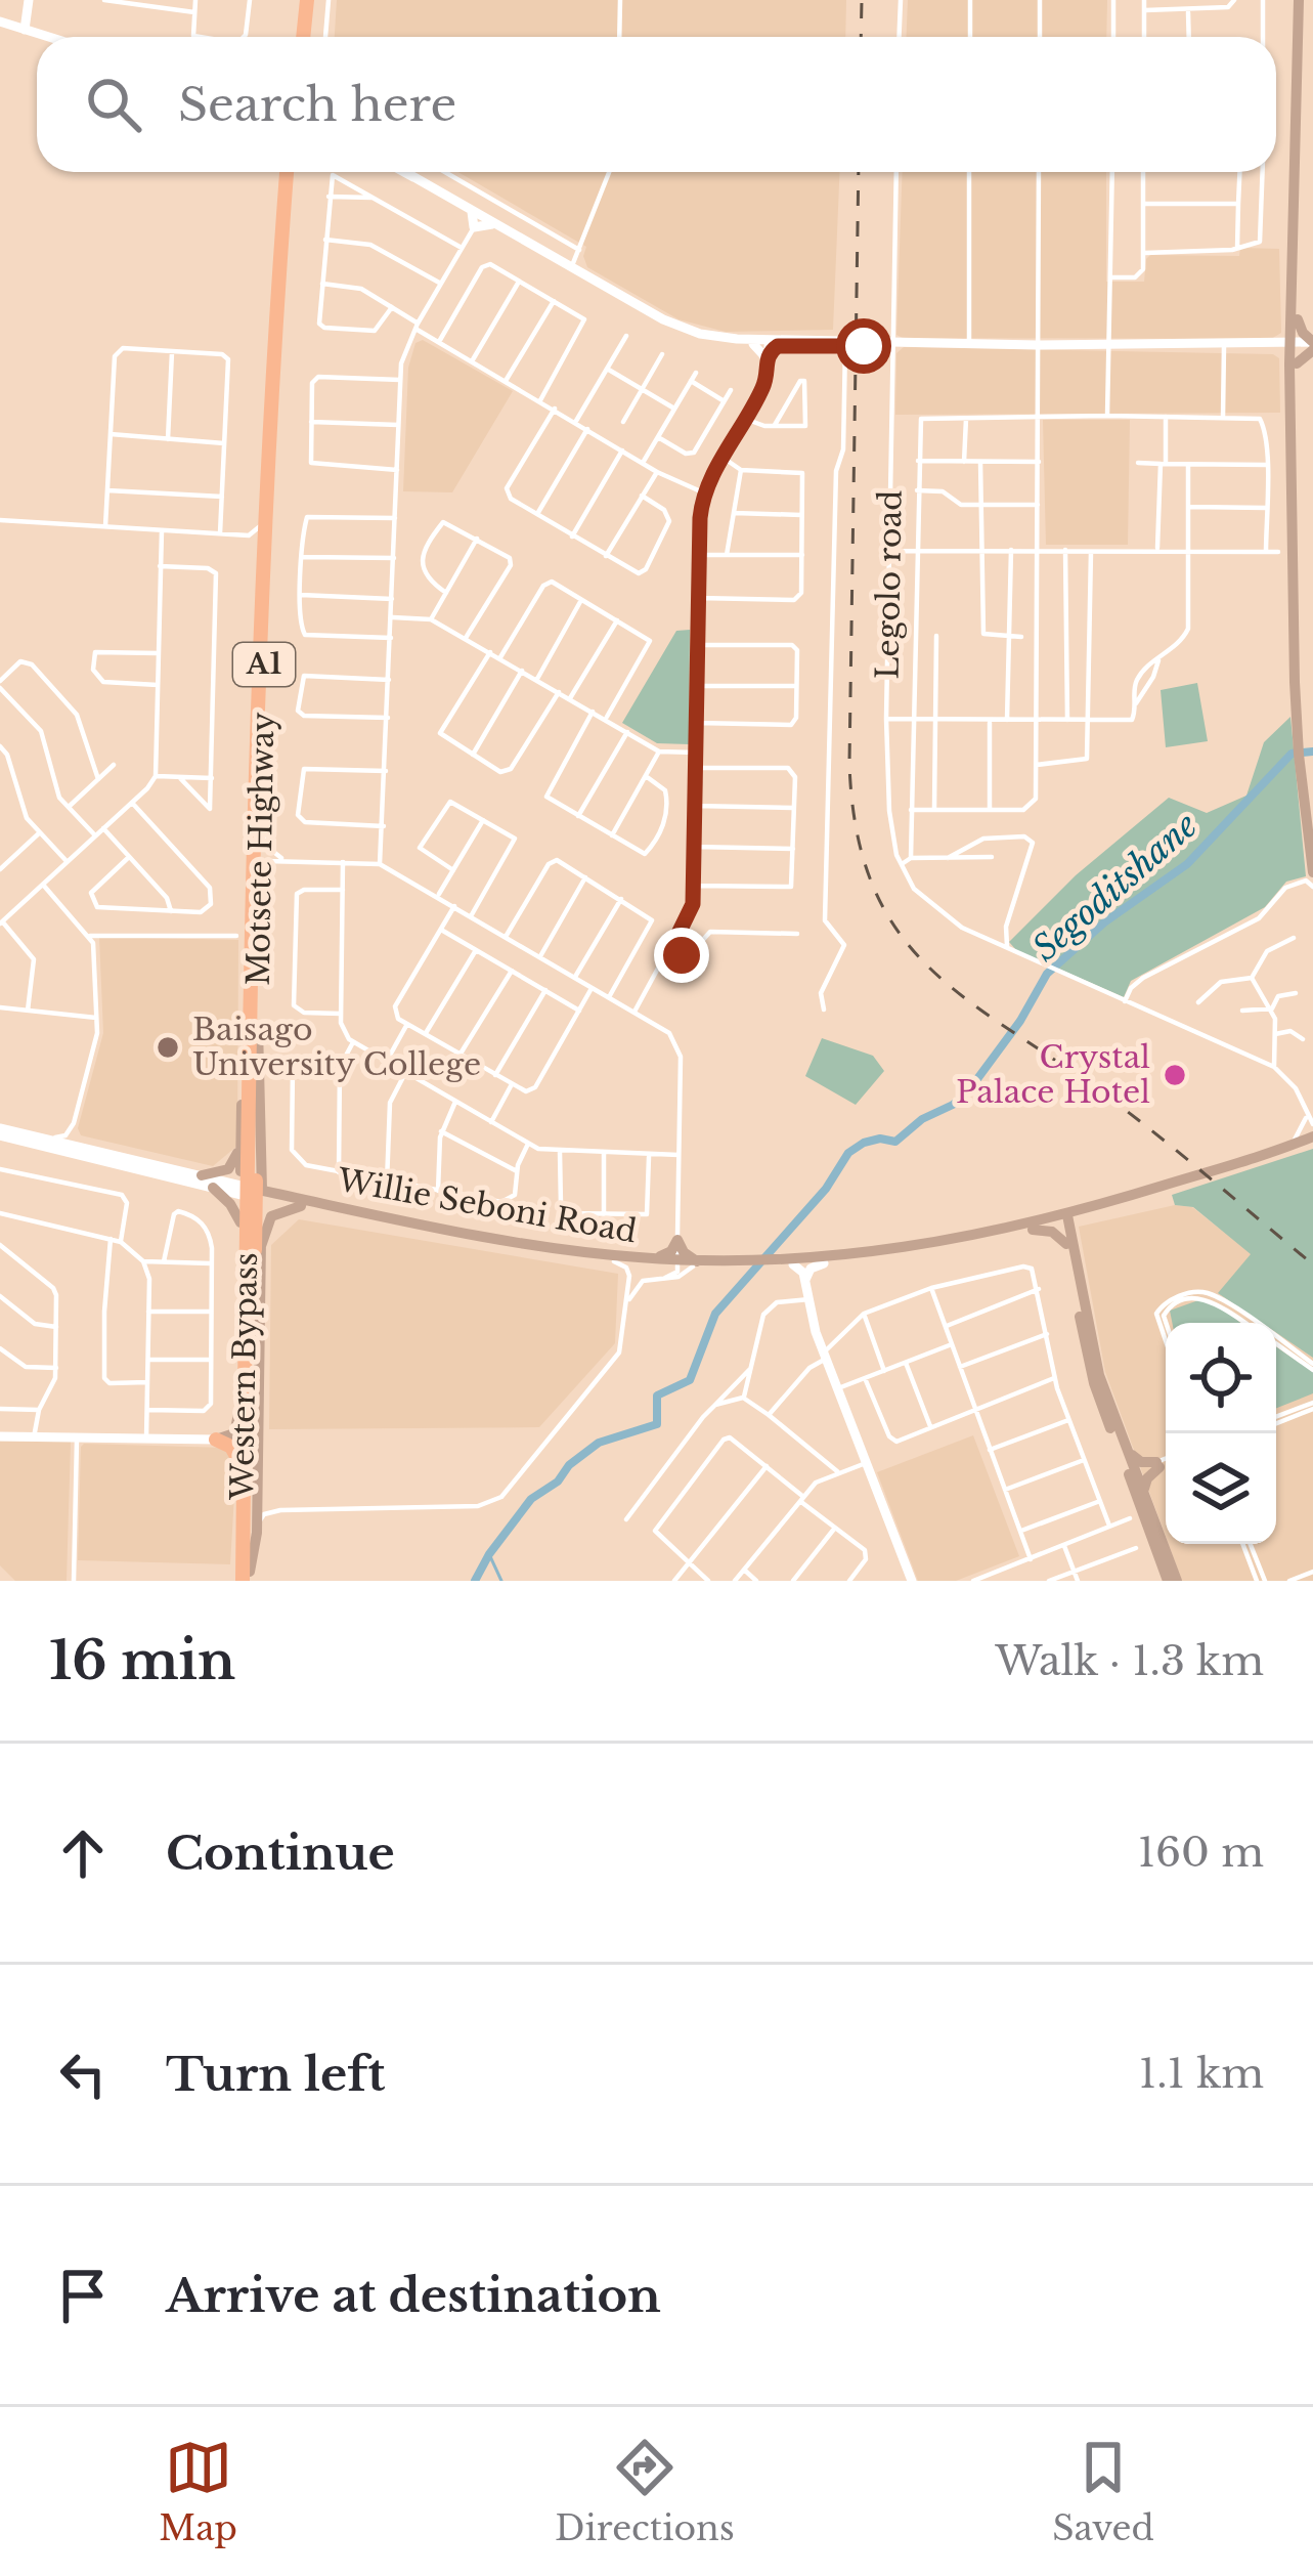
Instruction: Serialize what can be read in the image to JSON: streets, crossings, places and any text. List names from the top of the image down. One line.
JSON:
{"streets":{"highway":["A1","Motsete Highway","Western Bypass"],"main road":["Willie Seboni Road"],"street":["Legolo road"]},"crossings":[["Motsete Highway","Willie Seboni Road"],["Motsete Highway","Western Bypass"],["Willie Seboni Road","Western Bypass"]],"water":["Segoditshane"],"places":["Baisago University College","Crystal Palace Hotel"],"page":{"search":"Search here","heading":["16 min","Walk · 1.3 km"],"list":[["Continue","160 m"],["Turn left","1.1 km"],"Arrive at destination"],"nav":["Map","Directions","Saved"]}}
